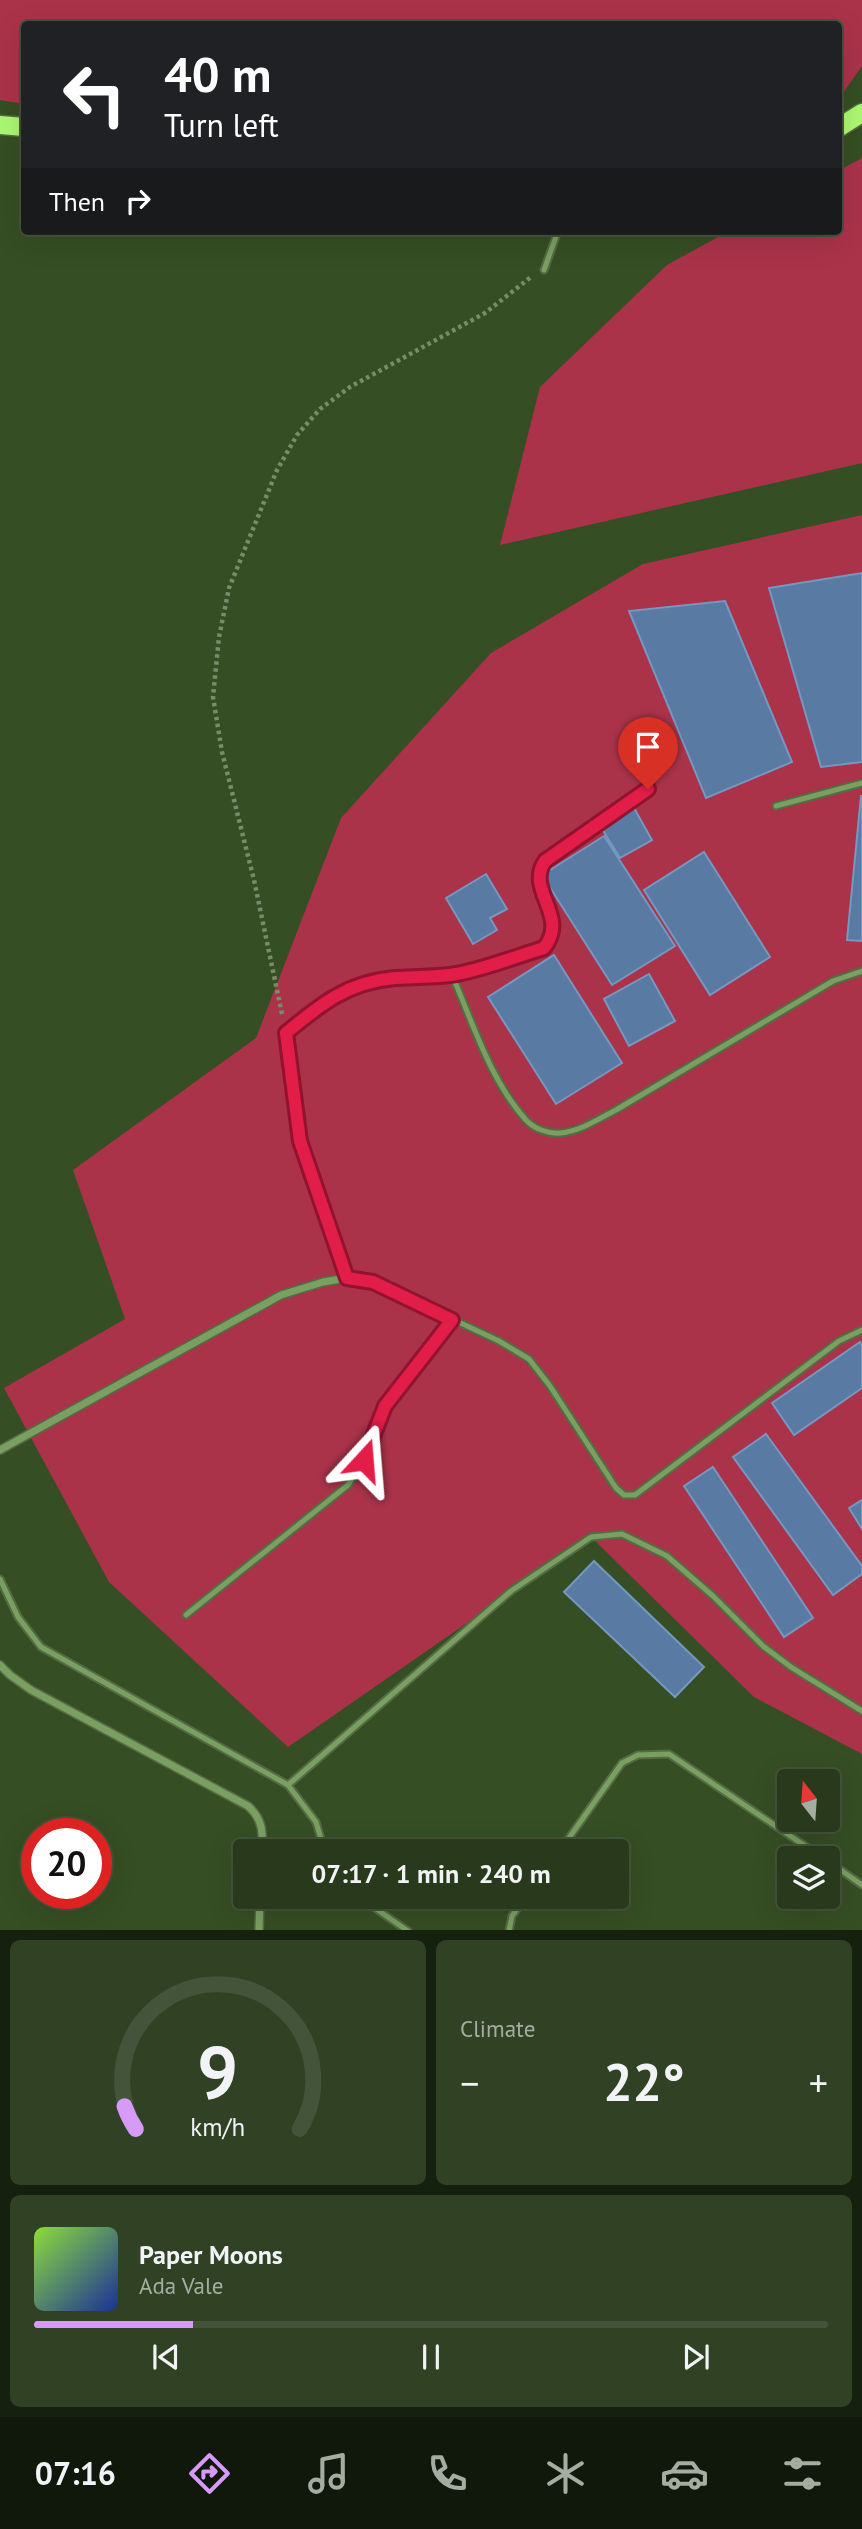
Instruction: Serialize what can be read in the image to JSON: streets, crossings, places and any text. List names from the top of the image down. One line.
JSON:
{"north":"top","page":{"turn":["40 m","Turn left"],"then":"Then","limit":"20","trip":"07:17 · 1 min · 240 m","tile":"Climate","heat":["−","22°","+"],"song":["Paper Moons","Ada Vale"],"tabs":"07:16","gauge":["9","km/h"]}}
